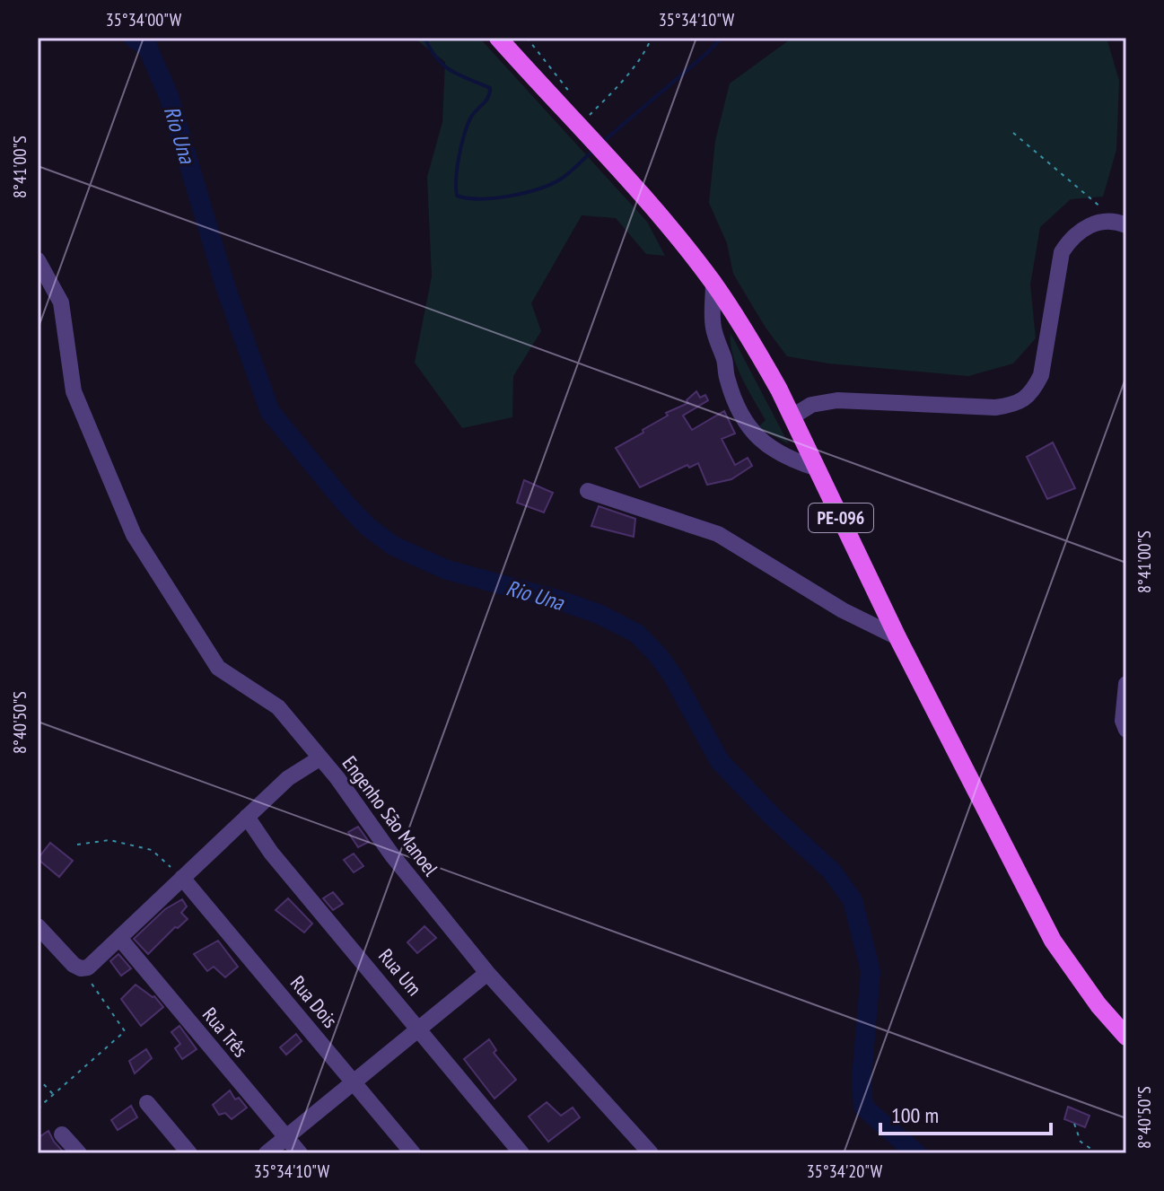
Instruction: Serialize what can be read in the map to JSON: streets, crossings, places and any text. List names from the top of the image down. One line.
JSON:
{"streets":{"main road":["PE-096"],"street":["Engenho São Manoel","Rua Um","Rua Dois","Rua Três"]},"crossings":[["Engenho São Manoel","Rua Um"],["Engenho São Manoel","Rua Dois"],["Engenho São Manoel","Rua Três"]],"water":["Rio Una"],"scale_bar":"100 m","coordinates":["35°34'00\"W","35°34'10\"W","8°41'00\"S","8°40'50\"S","35°34'20\"W"]}
